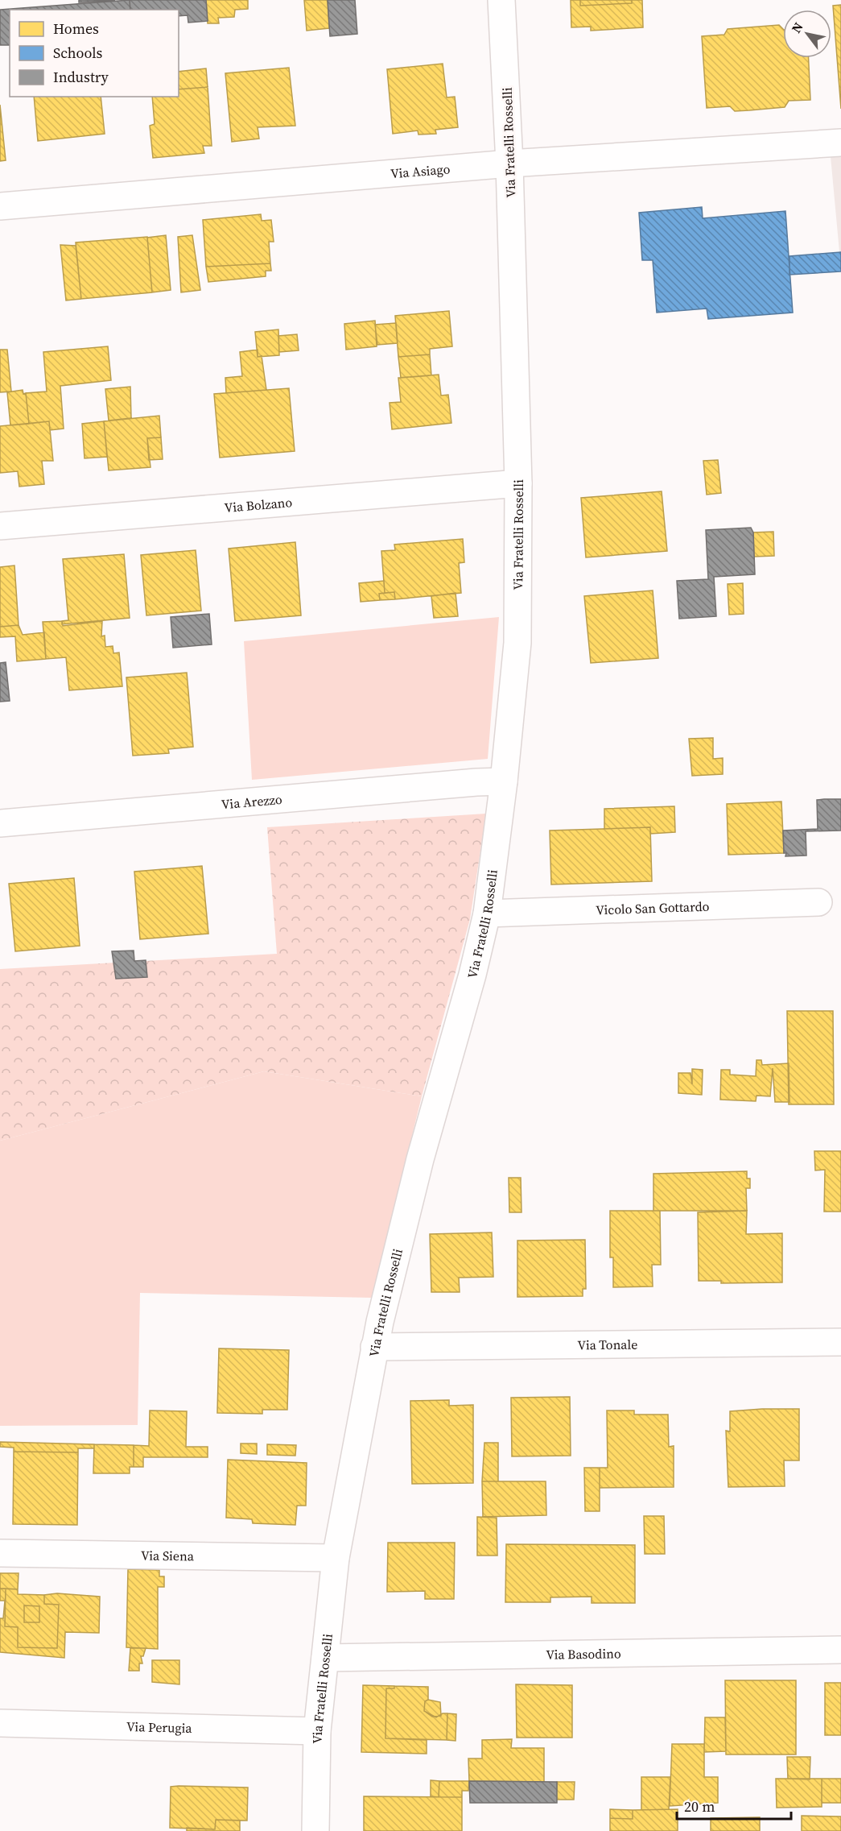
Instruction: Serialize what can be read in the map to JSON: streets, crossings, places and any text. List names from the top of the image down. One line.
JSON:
{"streets":{"street":["Via Fratelli Rosselli","Via Asiago","Via Bolzano","Via Arezzo","Vicolo San Gottardo","Via Tonale","Via Siena","Via Basodino","Via Perugia"]},"crossings":[["Via Fratelli Rosselli","Via Asiago"],["Via Fratelli Rosselli","Via Bolzano"],["Via Fratelli Rosselli","Via Arezzo"],["Via Fratelli Rosselli","Vicolo San Gottardo"],["Via Fratelli Rosselli","Via Tonale"],["Via Fratelli Rosselli","Via Siena"],["Via Fratelli Rosselli","Via Basodino"],["Via Fratelli Rosselli","Via Perugia"]],"legend":["Homes","Schools","Industry"],"scale_bar":"20 m","north":"top left"}
